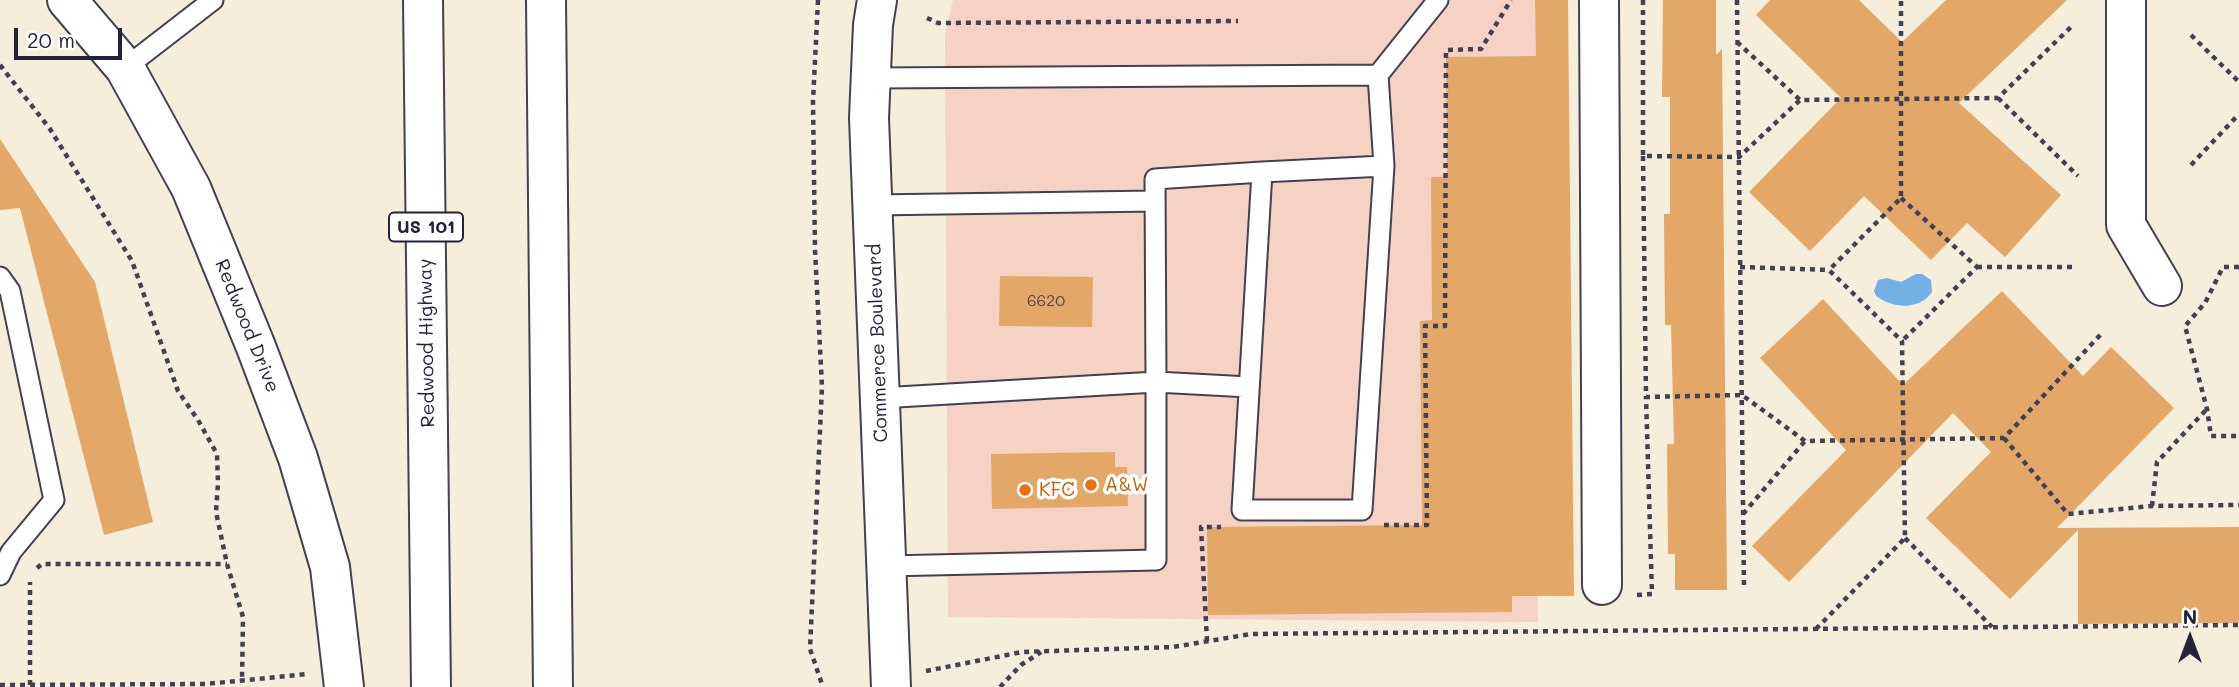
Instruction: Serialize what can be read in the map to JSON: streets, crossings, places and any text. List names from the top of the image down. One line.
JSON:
{"streets":{"main road":["US 101","Redwood Drive","Redwood Highway","Commerce Boulevard"]},"places":["A&W","KFC"],"house_numbers":["6620"],"scale_bar":"20 m","north":"top"}
